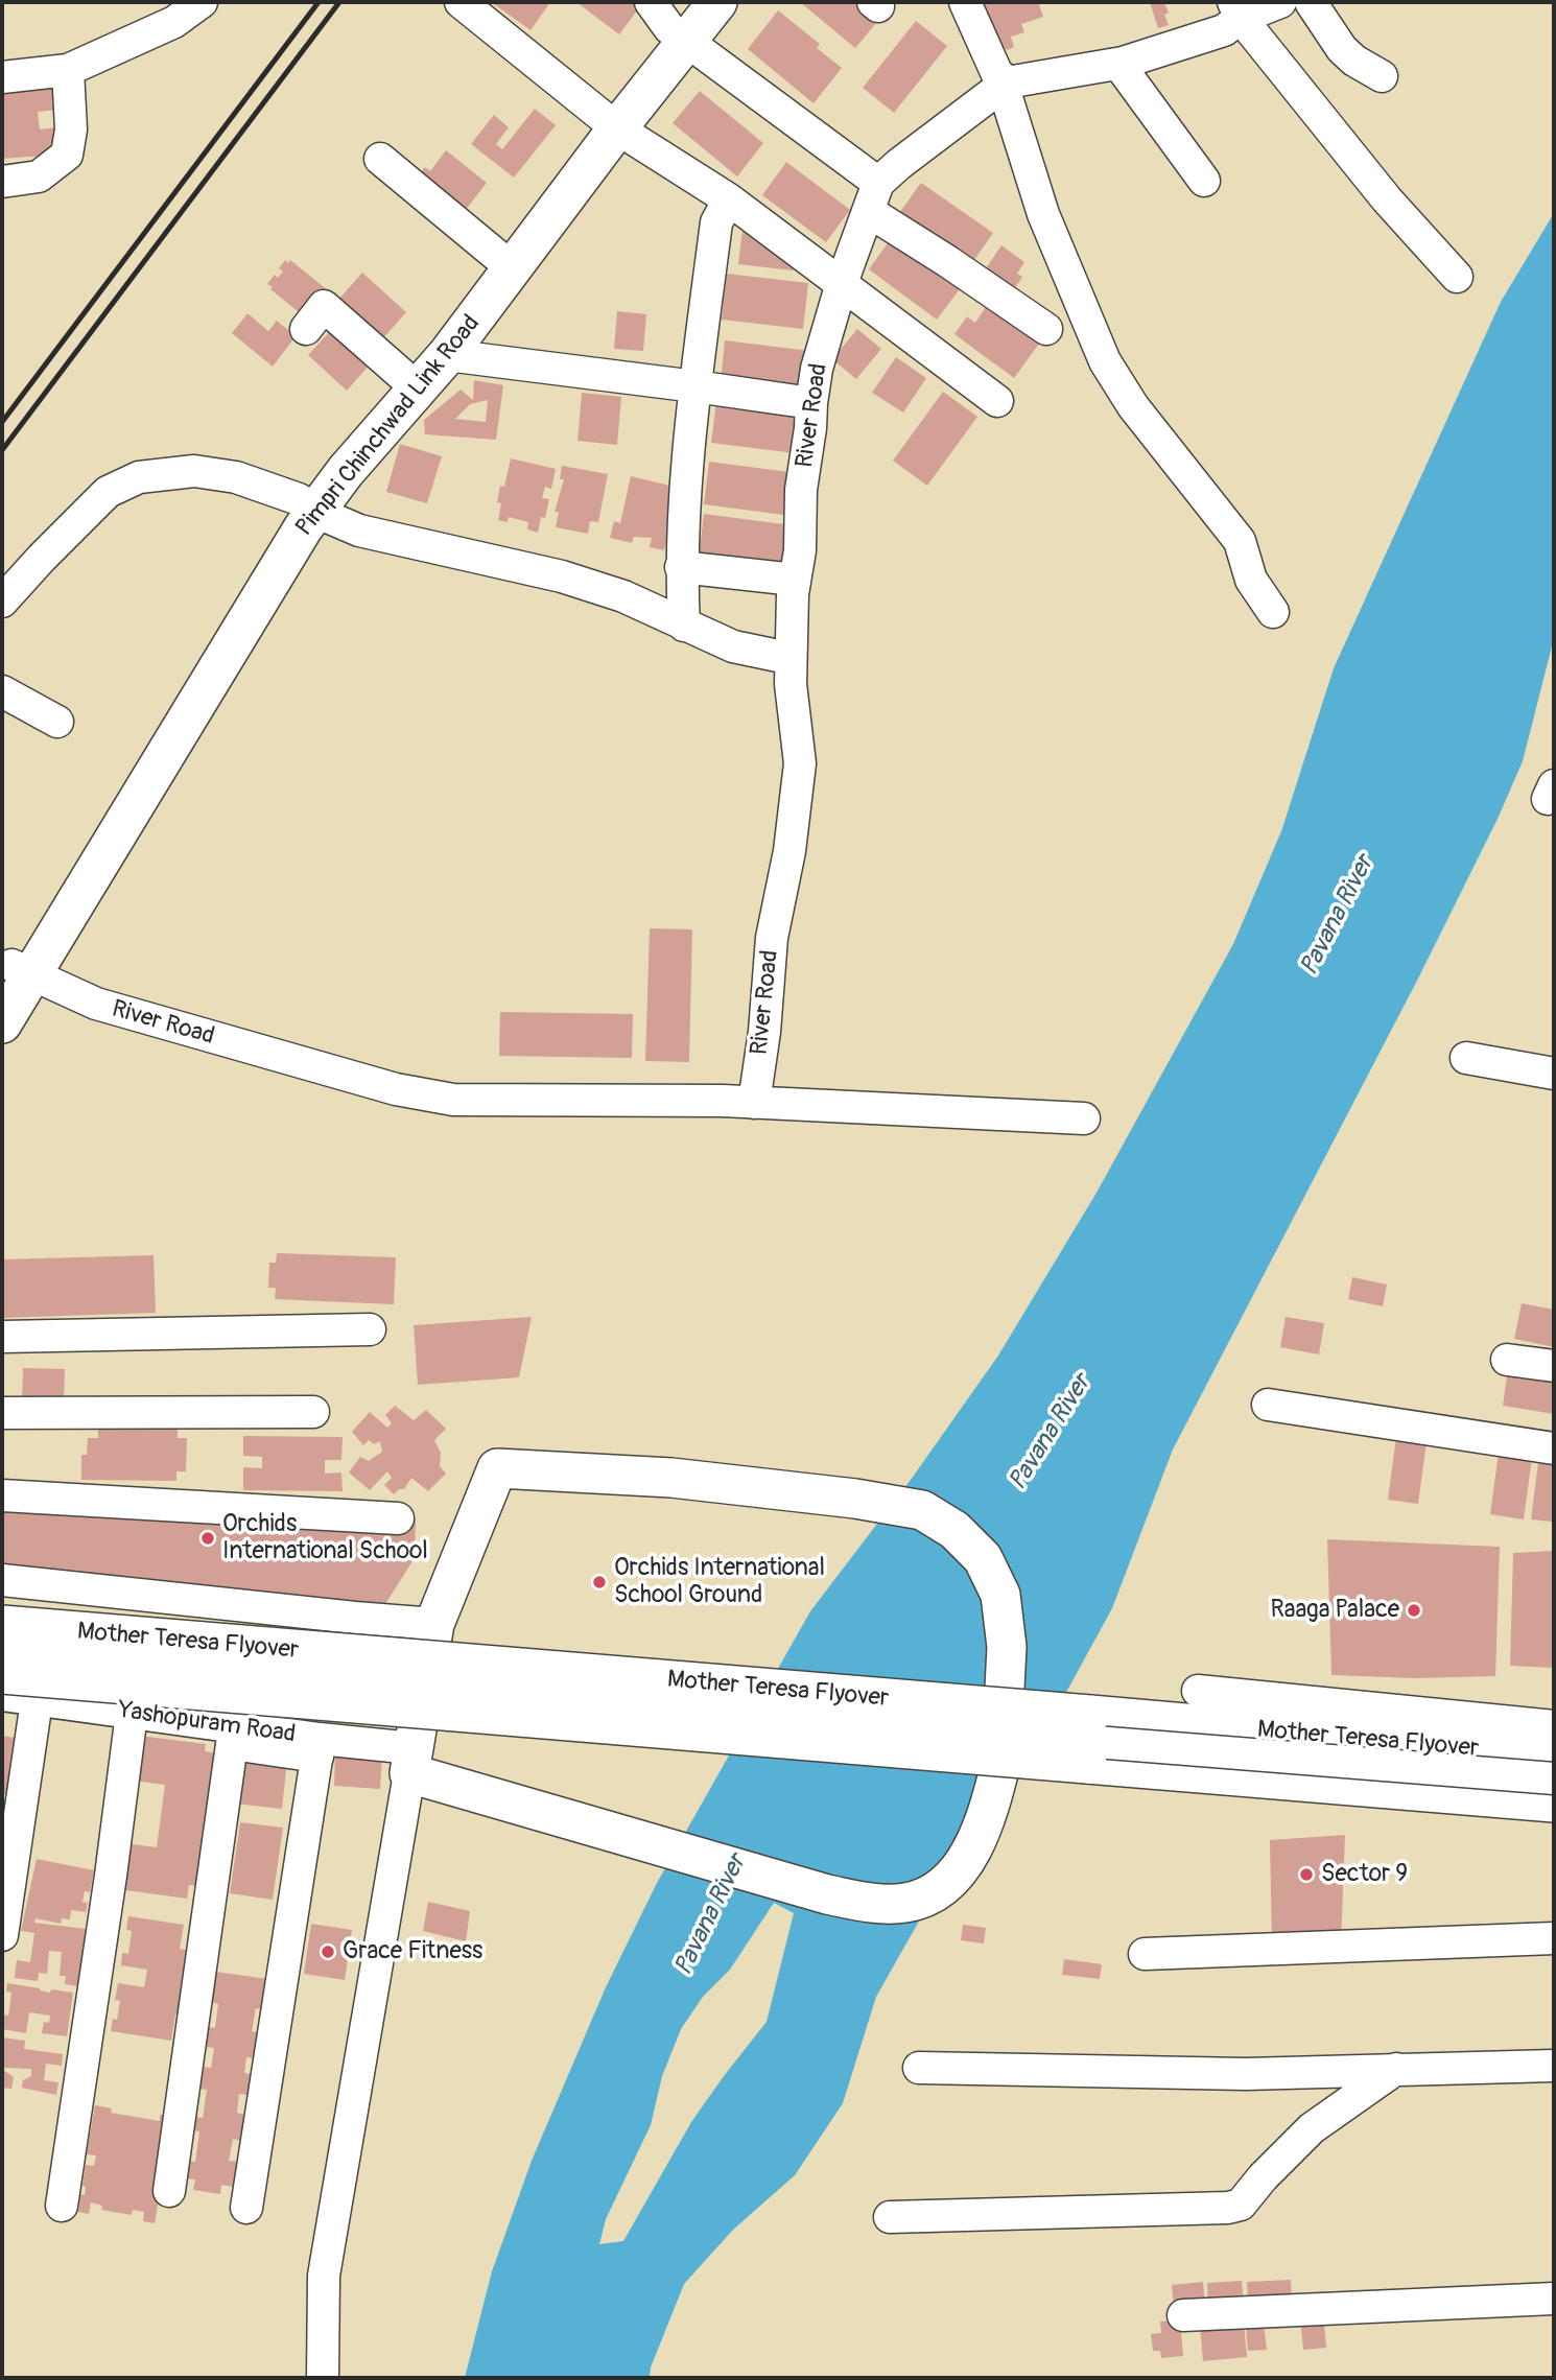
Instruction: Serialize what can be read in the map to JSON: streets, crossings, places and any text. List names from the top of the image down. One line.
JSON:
{"streets":{"main road":["Pimpri Chinchwad Link Road","Mother Teresa Flyover"],"street":["River Road","Yashopuram Road"]},"crossings":[["River Road","Pimpri Chinchwad Link Road"]],"water":["Pavana River"],"places":["Orchids International School","Orchids International School Ground","Raaga Palace","Sector 9","Grace Fitness"]}
